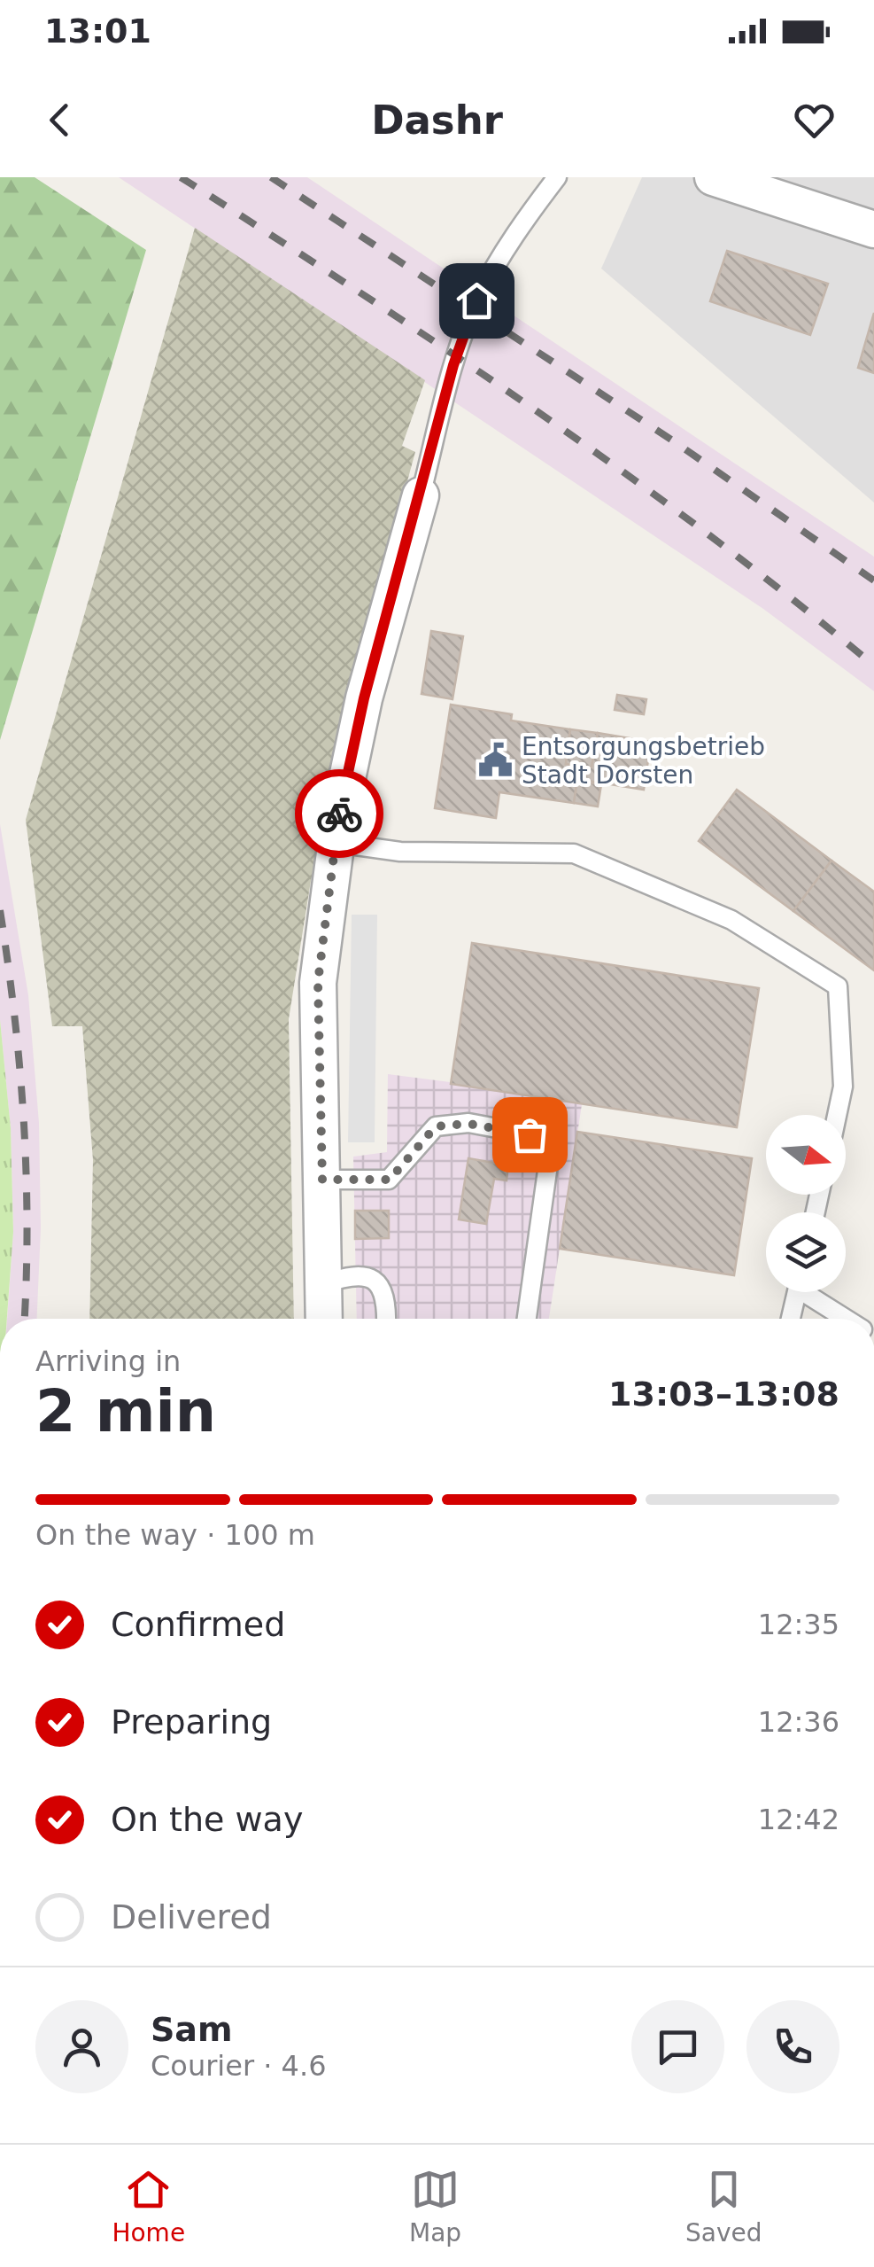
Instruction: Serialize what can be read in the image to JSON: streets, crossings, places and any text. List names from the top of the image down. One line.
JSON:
{"places":{"public building":["Entsorgungsbetrieb Stadt Dorsten"]},"north":"right","page":{"status":"13:01","header":"Dashr","heading":["2 min","Arriving in","13:03–13:08"],"panel":["Sam","Courier · 4.6"],"bar":"On the way · 100 m","list":[["Confirmed","12:35"],["Preparing","12:36"],["On the way","12:42"],"Delivered"],"tabs":["Home","Map","Saved"]}}
